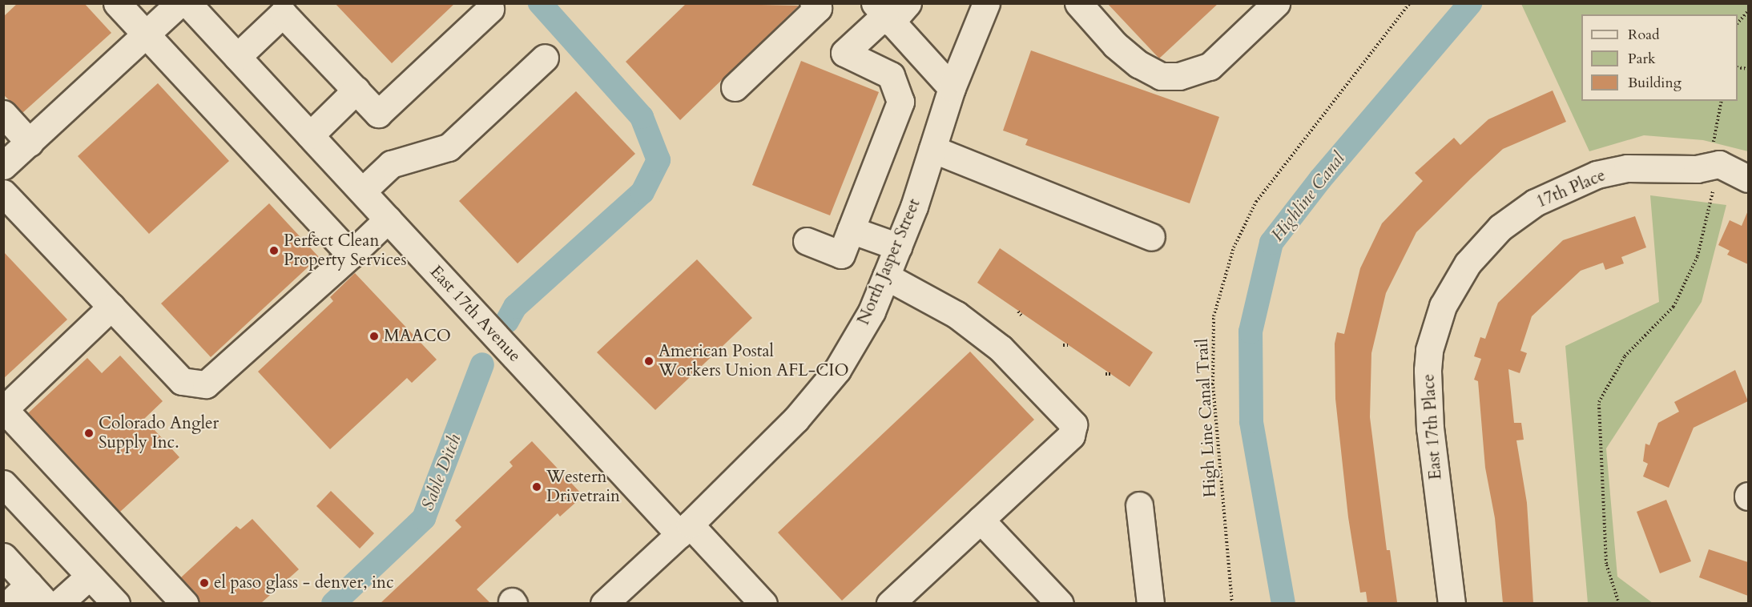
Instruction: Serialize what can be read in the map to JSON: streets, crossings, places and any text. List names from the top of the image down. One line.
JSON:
{"streets":{"street":["17th Place","North Jasper Street","East 17th Avenue","East 17th Place"],"path":["High Line Canal Trail"]},"crossings":[["17th Place","East 17th Place"],["North Jasper Street","East 17th Avenue"]],"water":["Highline Canal","Sable Ditch"],"places":["Perfect Clean Property Services","MAACO","American Postal Workers Union AFL-CIO","Colorado Angler Supply Inc.","Western Drivetrain","el paso glass - denver, inc"],"legend":["Road","Park","Building"]}
